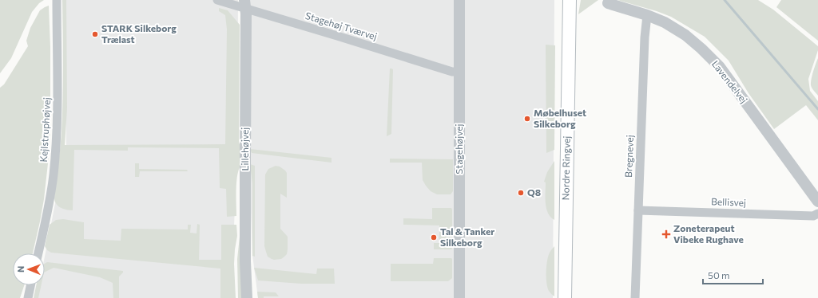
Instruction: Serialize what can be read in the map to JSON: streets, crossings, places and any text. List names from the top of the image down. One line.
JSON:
{"streets":{"main road":["Nordre Ringvej"],"street":["Stagehøj Tværvej","Lavendelvej","Kejlstruphøjvej","Lillehøjvej","Stagehøjvej","Bregnevej","Bellisvej"]},"crossings":[["Stagehøj Tværvej","Lillehøjvej"],["Stagehøj Tværvej","Stagehøjvej"],["Lavendelvej","Bregnevej"],["Bregnevej","Bellisvej"]],"places":{"other":["STARK Silkeborg Trælast","Møbelhuset Silkeborg","Q8","Tal & Tanker Silkeborg"],"health":["Zoneterapeut Vibeke Rughave"]},"scale_bar":"50 m","north":"left"}
